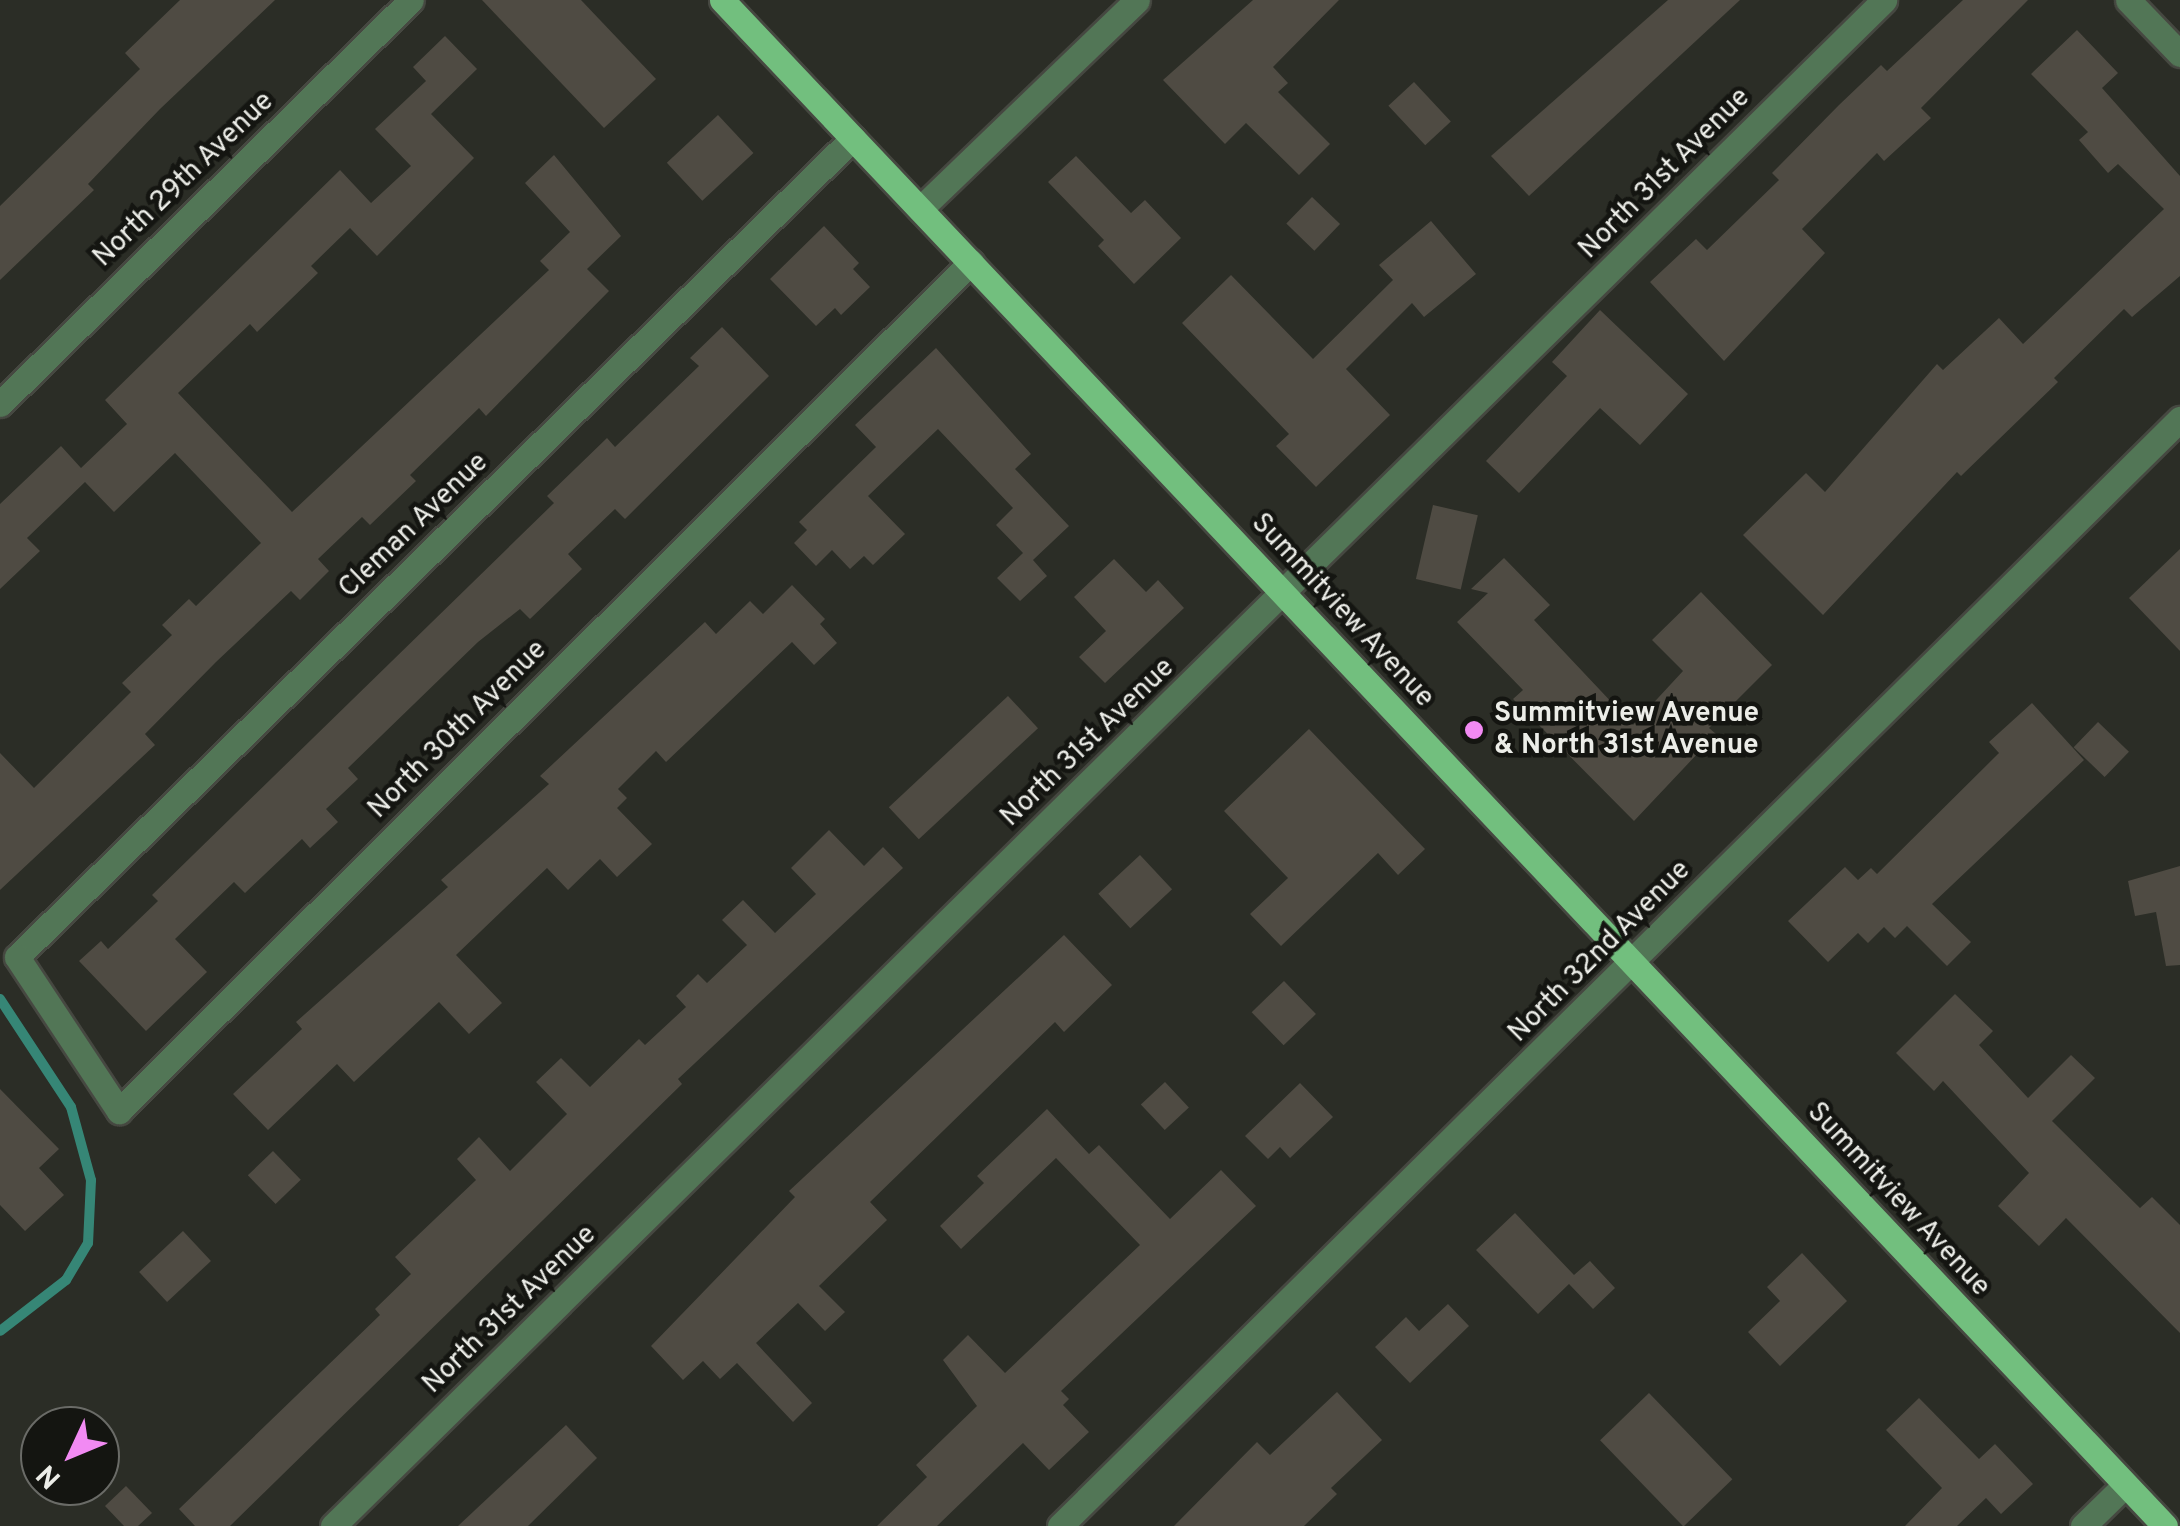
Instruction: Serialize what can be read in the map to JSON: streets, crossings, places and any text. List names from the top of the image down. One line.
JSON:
{"streets":{"main road":["Summitview Avenue"],"street":["North 31st Avenue","North 29th Avenue","Cleman Avenue","North 30th Avenue","North 32nd Avenue"]},"crossings":[["North 31st Avenue","Summitview Avenue"],["Cleman Avenue","Summitview Avenue"],["Cleman Avenue","North 30th Avenue"],["Summitview Avenue","North 30th Avenue"],["Summitview Avenue","North 32nd Avenue"]],"places":["Summitview Avenue & North 31st Avenue"],"north":"bottom left"}
